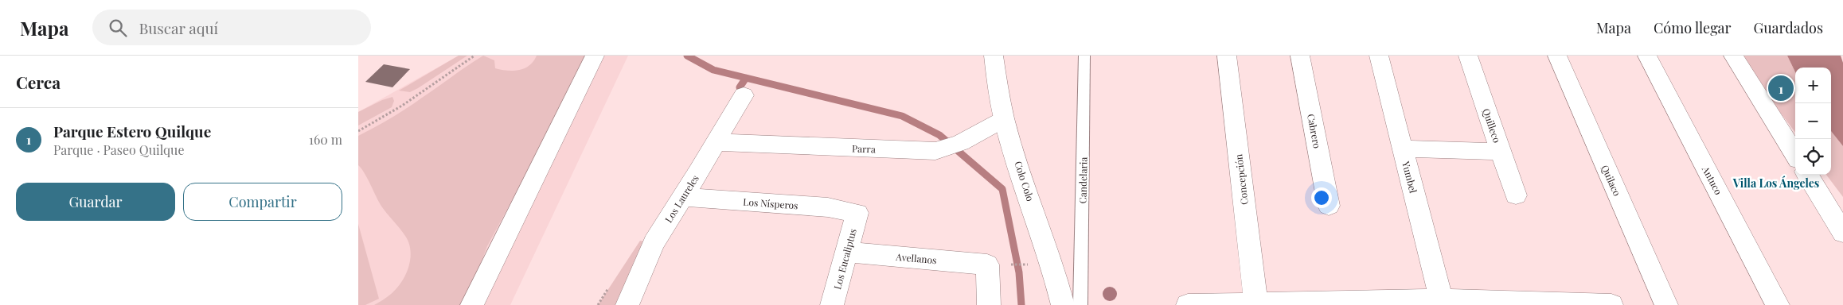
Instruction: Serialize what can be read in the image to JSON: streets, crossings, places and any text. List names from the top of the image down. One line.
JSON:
{"streets":{"street":["Quilleco","Cabrero","Parra","Yumbel","Concepción","Quilaco","Antuco","Colo Colo","Los Laureles","Los Nísperos","Avellanos","Los Eucaliptus"],"lane":["Candelaria"]},"crossings":[["Parra","Colo Colo"],["Parra","Los Laureles"],["Los Laureles","Los Nísperos"],["Los Nísperos","Los Eucaliptus"],["Avellanos","Los Eucaliptus"]],"districts":["Villa Los Ángeles"],"page":{"header":"Mapa","search":"Buscar aquí","nav":["Mapa","Cómo llegar","Guardados"],"heading":"Cerca","map_buttons":["+","−"],"pins":"1","list":[{"mark":"1","name":"Parque Estero Quilque","note":"Parque · Paseo Quilque","value":"160 m"}],"buttons":["Guardar","Compartir"]}}
